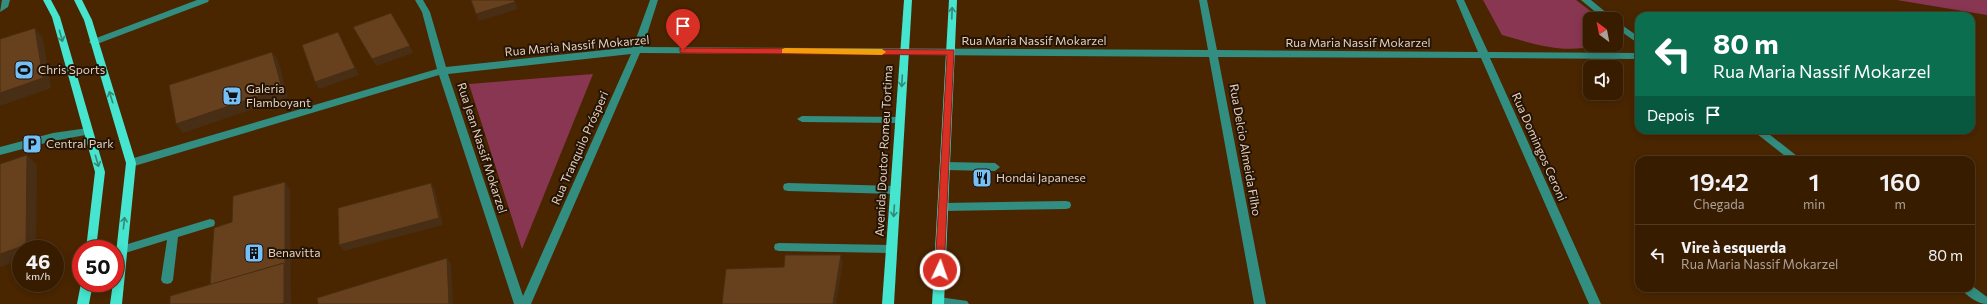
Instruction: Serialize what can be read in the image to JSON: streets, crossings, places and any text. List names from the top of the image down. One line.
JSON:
{"streets":{"main road":["Avenida Doutor Romeu Tortima"],"street":["Rua Maria Nassif Mokarzel","Rua Domingos Ceroni","Rua Jean Nassif Mokarzel","Rua Tranquilo Prósperi","Rua Delcio Almeida Filho"]},"crossings":[["Rua Maria Nassif Mokarzel","Rua Domingos Ceroni"],["Rua Maria Nassif Mokarzel","Rua Jean Nassif Mokarzel"],["Rua Maria Nassif Mokarzel","Rua Tranquilo Prósperi"],["Rua Maria Nassif Mokarzel","Rua Delcio Almeida Filho"],["Rua Maria Nassif Mokarzel","Avenida Doutor Romeu Tortima"]],"places":{"sports":["Chris Sports"],"supermarket":["Galeria Flamboyant"],"parking":["Central Park"],"restaurant":["Hondai Japanese"],"building":["Benavitta"]},"north":"top left","page":{"turn":["80 m","Rua Maria Nassif Mokarzel"],"then":"Depois","eta":["19:42","Chegada","1","min","160","m"],"list":[{"name":"Vire à esquerda","note":"Rua Maria Nassif Mokarzel","value":"80 m"}],"speed":"46 km/h","limit":"50"}}
